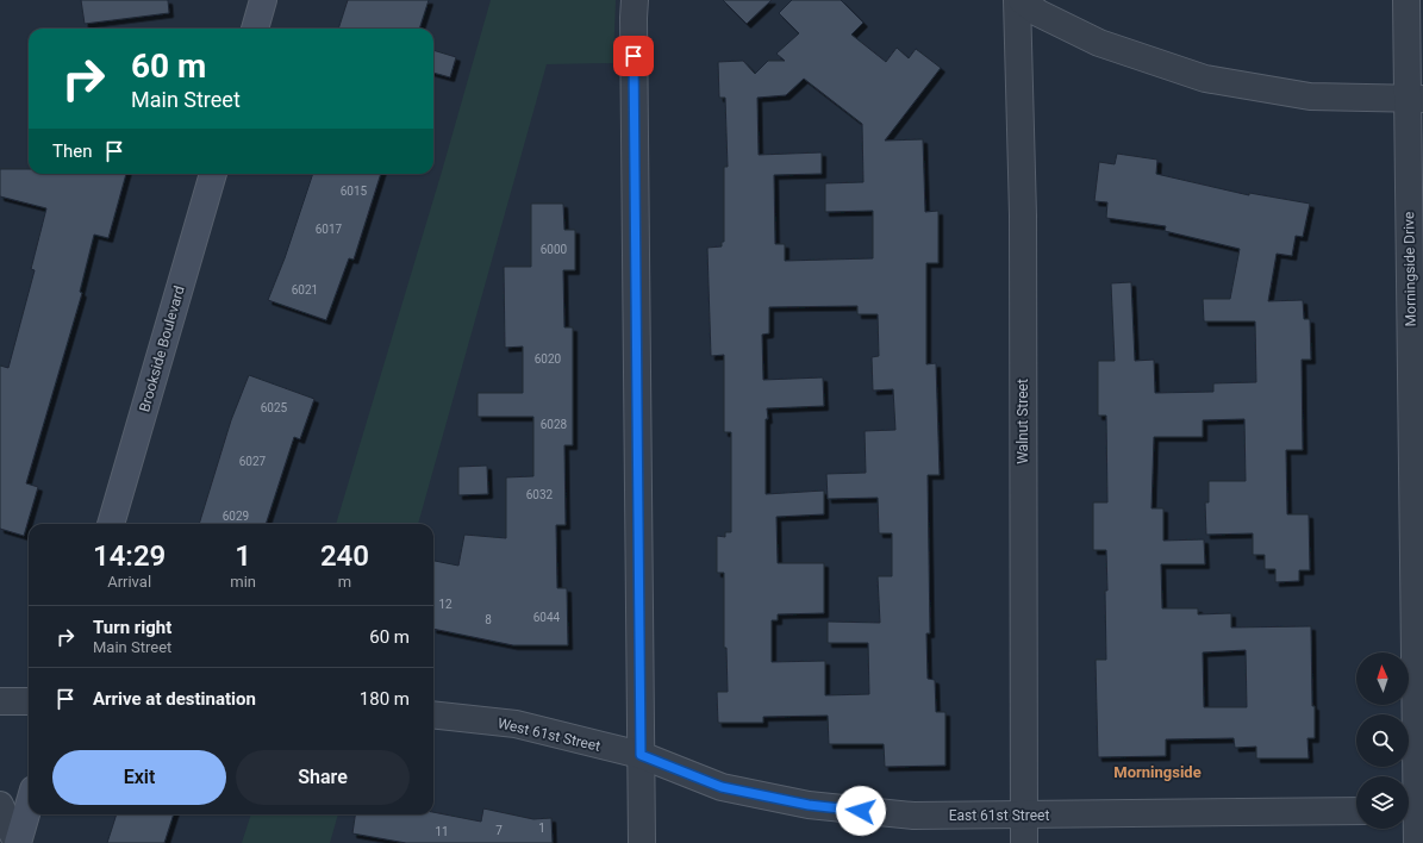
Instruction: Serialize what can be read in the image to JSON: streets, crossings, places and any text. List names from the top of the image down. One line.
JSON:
{"streets":{"main road":["Brookside Boulevard"],"street":["Morningside Drive","Walnut Street","West 61st Street","East 61st Street"]},"crossings":[["Walnut Street","East 61st Street"],["West 61st Street","East 61st Street"]],"districts":["Morningside"],"house_numbers":["6015","6017","6000","6021","6020","6025","6028","6027","6032","6029","12","6044","8","1","7","11"],"north":"top","page":{"turn":["60 m","Main Street"],"then":"Then","eta":["14:29","Arrival","1","min","240","m"],"list":[{"name":"Turn right","note":"Main Street","value":"60 m"},{"name":"Arrive at destination","value":"180 m"}],"buttons":["Exit","Share"]}}
